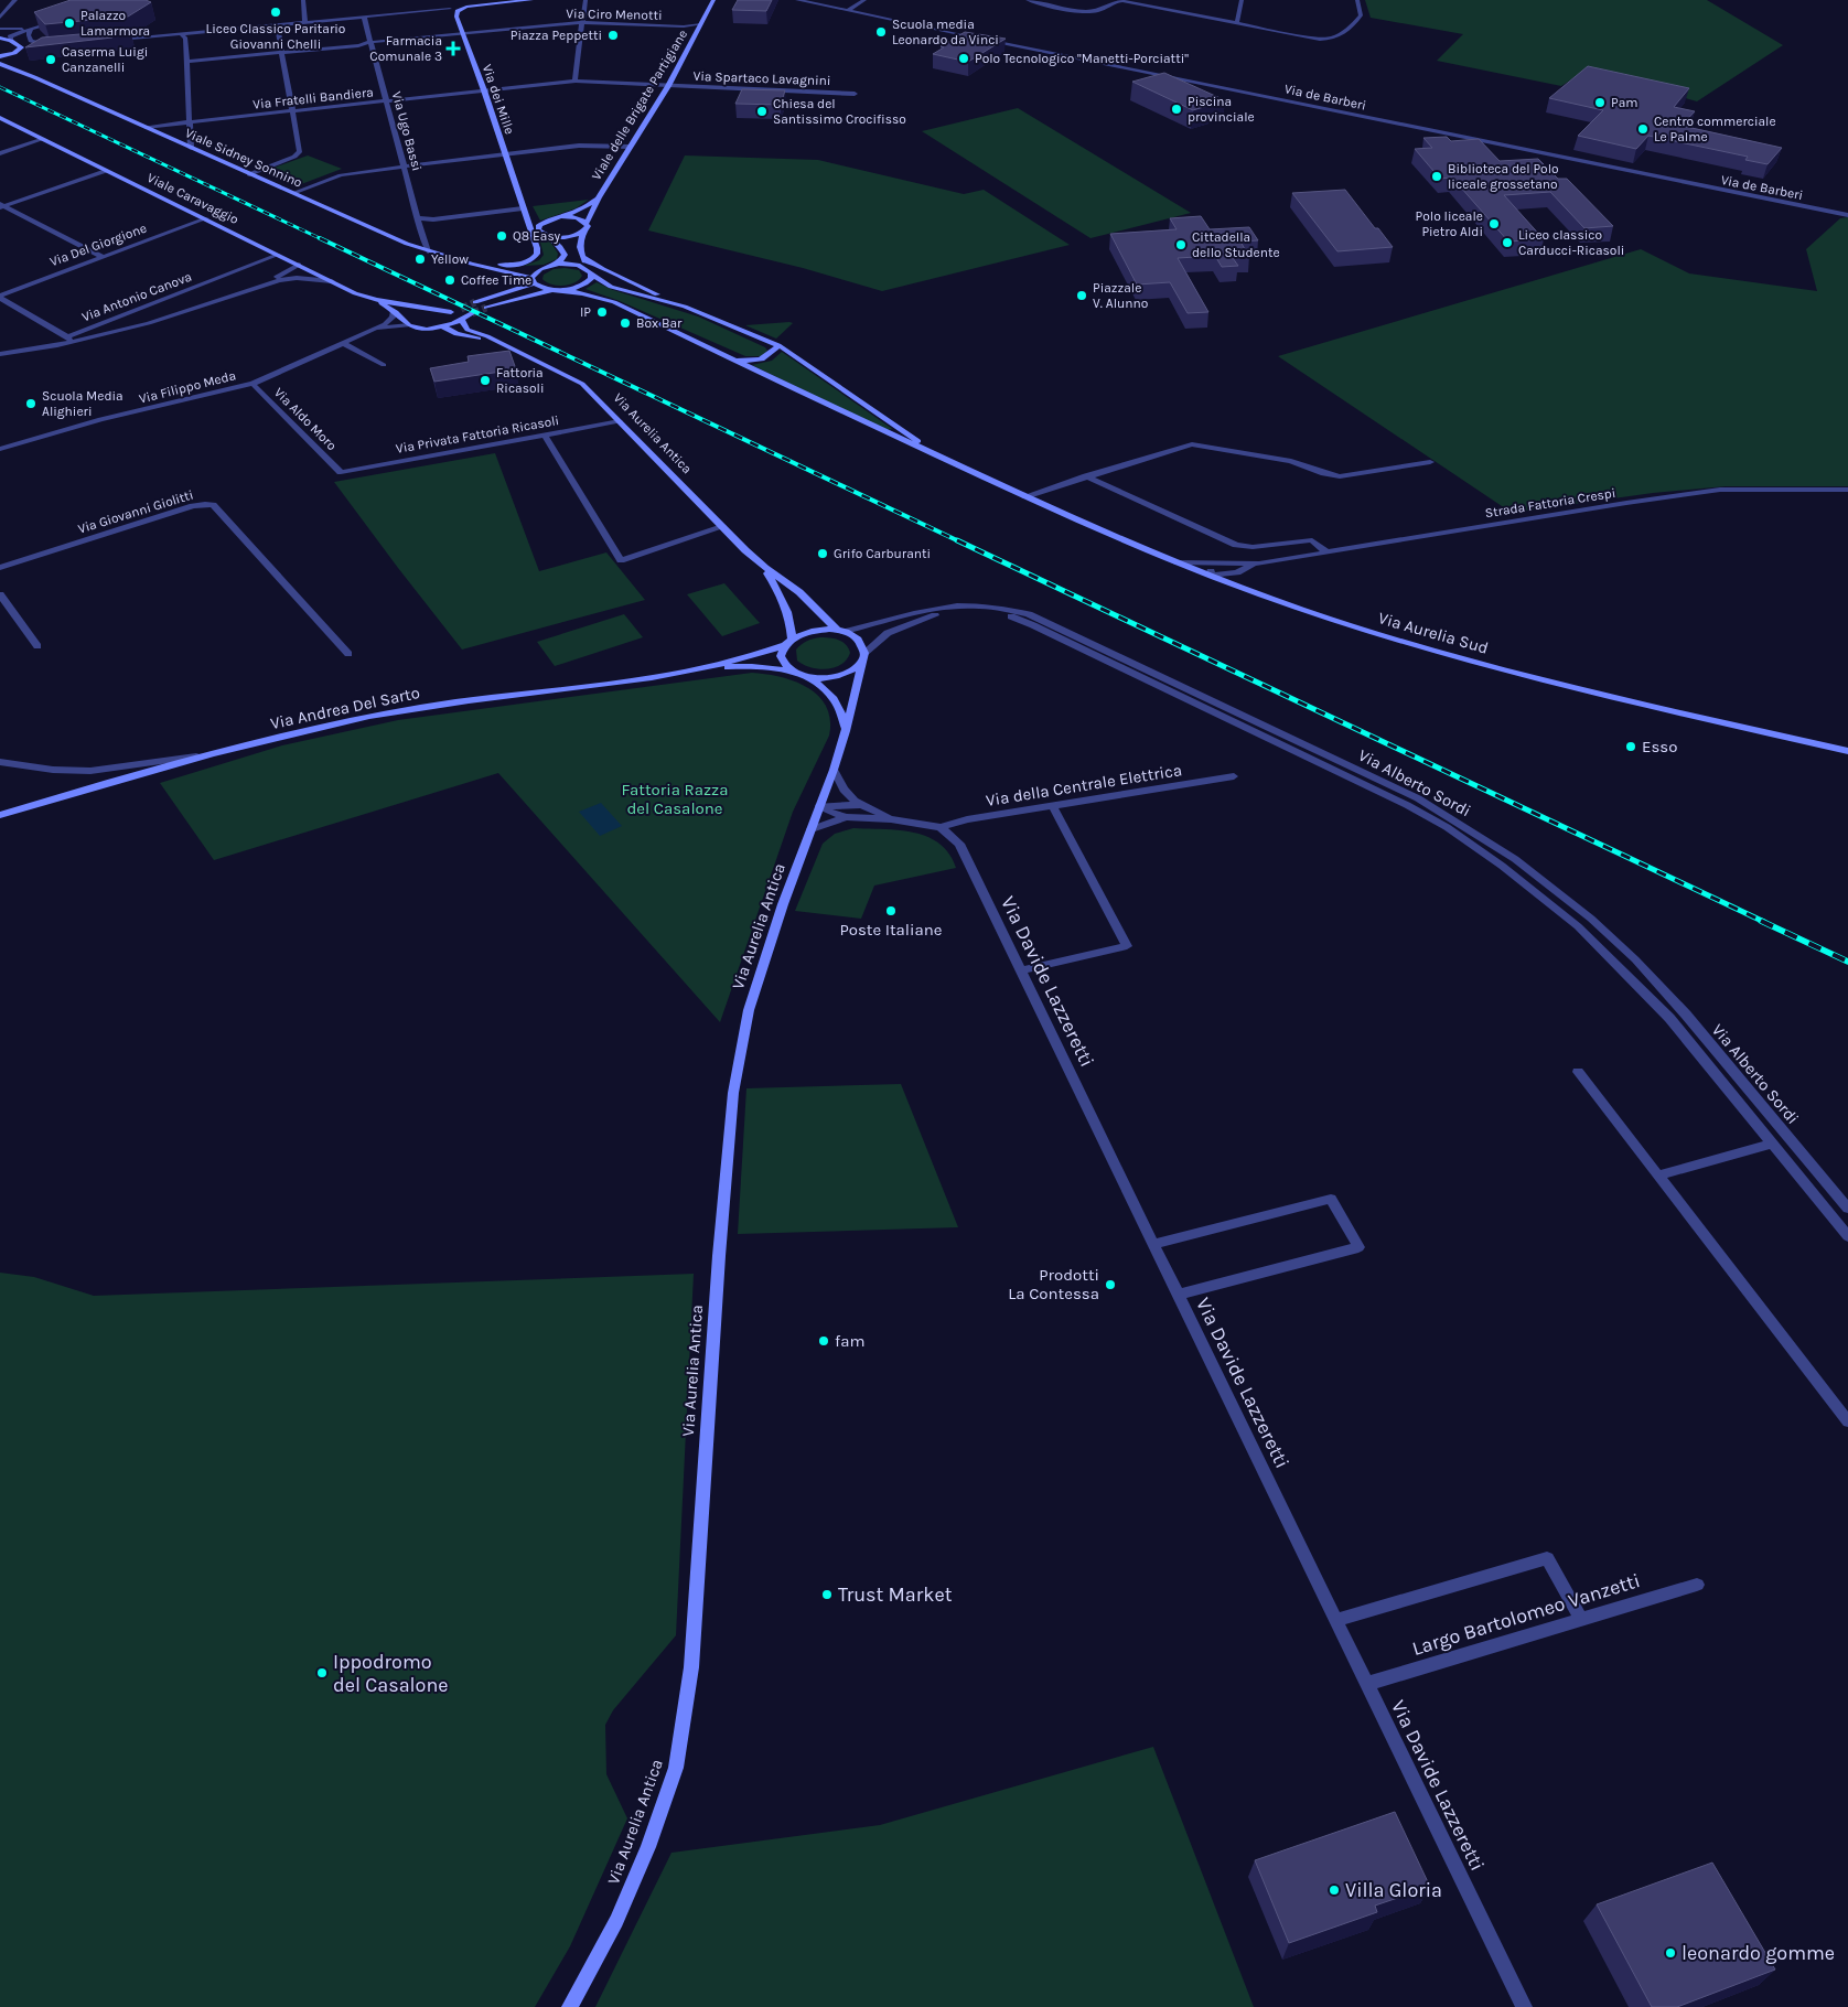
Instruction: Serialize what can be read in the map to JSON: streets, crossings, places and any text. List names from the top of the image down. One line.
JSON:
{"streets":{"main road":["Via dei Mille","Viale delle Brigate Partigiane","Viale Sidney Sonnino","Viale Caravaggio","Via Aurelia Antica","Via Aurelia Sud","Via Andrea Del Sarto"],"street":["Via Ciro Menotti","Via Spartaco Lavagnini","Via de Barberi","Via Fratelli Bandiera","Via Ugo Bassi","Via Del Giorgione","Via Antonio Canova","Via Filippo Meda","Via Aldo Moro","Via Privata Fattoria Ricasoli","Strada Fattoria Crespi","Via Giovanni Giolitti","Via Alberto Sordi","Via della Centrale Elettrica","Via Davide Lazzeretti","Largo Bartolomeo Vanzetti"]},"crossings":[["Via Ciro Menotti","Via dei Mille"],["Via Ciro Menotti","Viale delle Brigate Partigiane"],["Via Ciro Menotti","Via Ugo Bassi"],["Via Spartaco Lavagnini","Via Fratelli Bandiera"],["Via Spartaco Lavagnini","Viale delle Brigate Partigiane"],["Via Fratelli Bandiera","Via dei Mille"],["Via Fratelli Bandiera","Via Ugo Bassi"],["Via Fratelli Bandiera","Viale Sidney Sonnino"],["Via dei Mille","Via Ugo Bassi"],["Via Ugo Bassi","Viale Sidney Sonnino"],["Viale Sidney Sonnino","Via Aurelia Sud"],["Viale Caravaggio","Via Del Giorgione"],["Viale Caravaggio","Via Antonio Canova"],["Via Filippo Meda","Via Aldo Moro"],["Via Aldo Moro","Via Privata Fattoria Ricasoli"],["Via Aurelia Antica","Via Privata Fattoria Ricasoli"],["Via Aurelia Antica","Via Andrea Del Sarto"],["Via Aurelia Antica","Via Alberto Sordi"],["Strada Fattoria Crespi","Via Aurelia Sud"],["Via Andrea Del Sarto","Via Alberto Sordi"],["Via della Centrale Elettrica","Via Davide Lazzeretti"],["Via Davide Lazzeretti","Largo Bartolomeo Vanzetti"]],"parks":["Fattoria Razza del Casalone"],"places":{"other":["Liceo Classico Paritario Giovanni Chelli","Palazzo Lamarmora","Scuola media Leonardo da Vinci","Piazza Peppetti","Polo Tecnologico \"Manetti-Porciatti\"","Caserma Luigi Canzanelli","Pam","Piscina provinciale","Chiesa del Santissimo Crocifisso","Centro commerciale Le Palme","Biblioteca del Polo liceale grossetano","Polo liceale Pietro Aldi","Q8 Easy","Liceo classico Carducci-Ricasoli","Cittadella dello Studente","Yellow","Coffee Time","Piazzale V. Alunno","IP","Box Bar","Fattoria Ricasoli","Scuola Media Alighieri","Grifo Carburanti","Esso","Poste Italiane","Prodotti La Contessa","fam","Trust Market","Ippodromo del Casalone","Villa Gloria","leonardo gomme"],"health":["Farmacia Comunale 3"]}}
